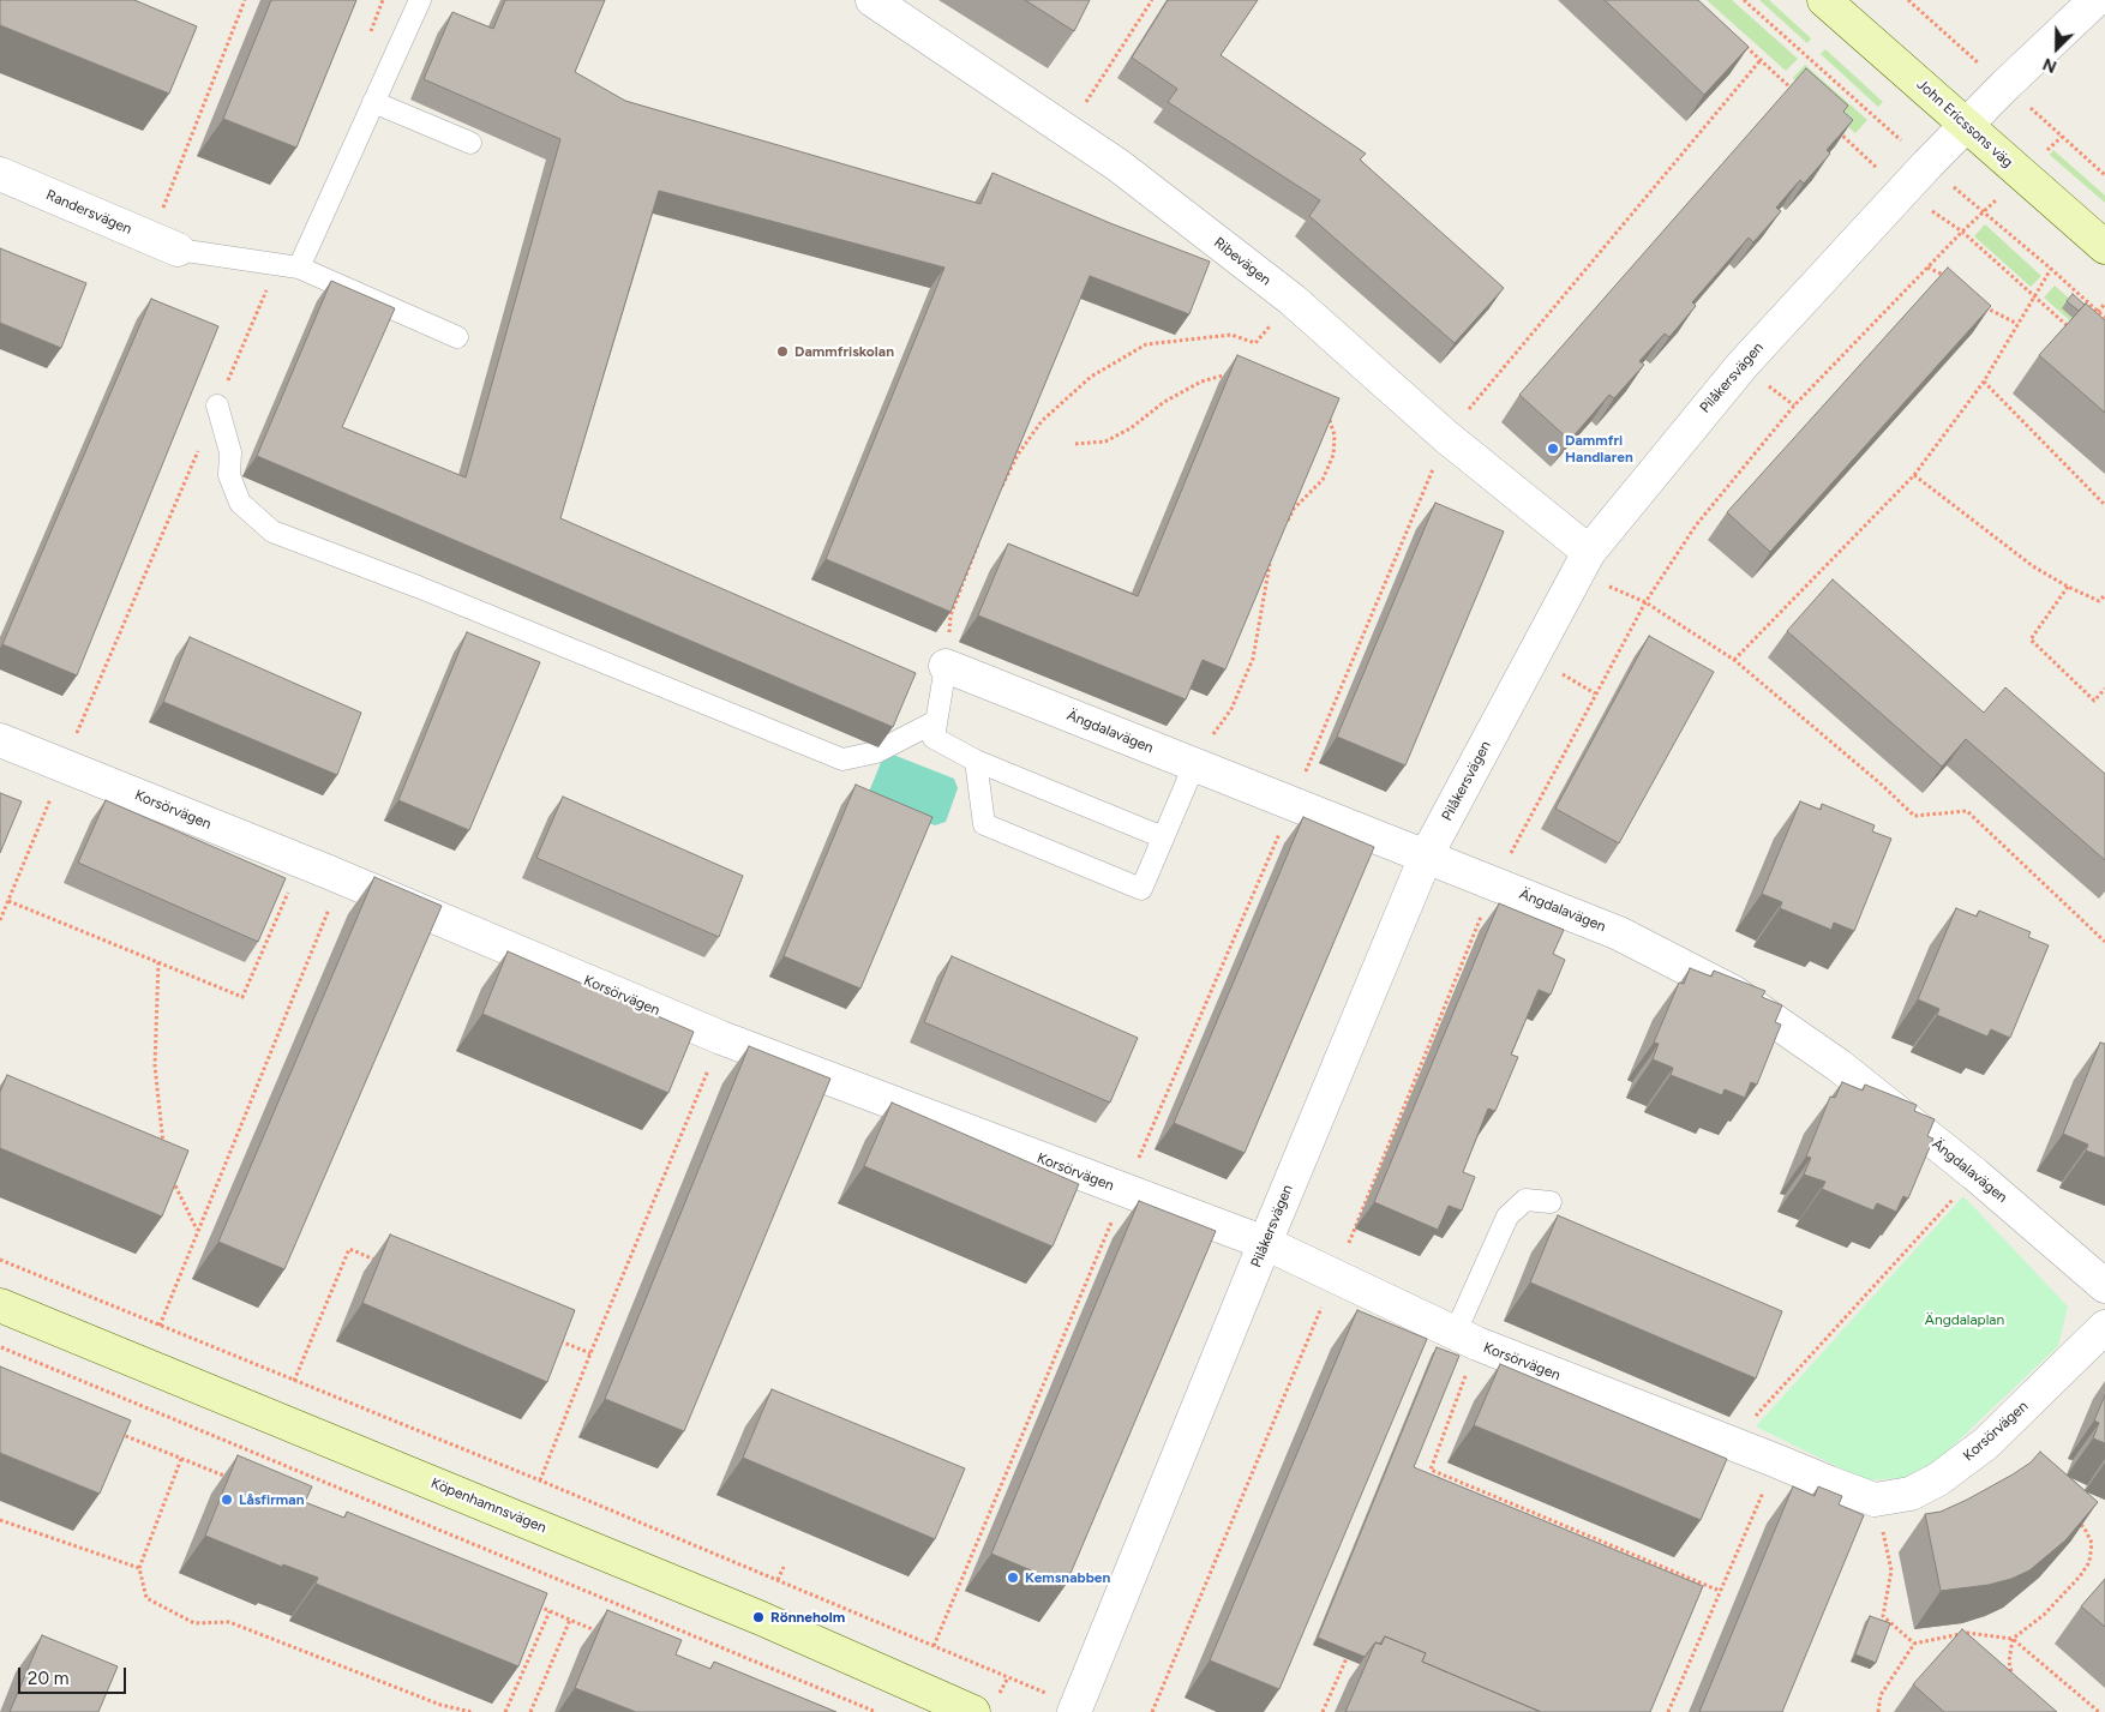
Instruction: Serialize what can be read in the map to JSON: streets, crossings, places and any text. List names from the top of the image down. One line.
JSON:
{"streets":{"street":["John Ericssons väg","Randersvägen","Ribevägen","Pilåkersvägen","Ängdalavägen","Korsörvägen","Köpenhamnsvägen"]},"crossings":[["John Ericssons väg","Pilåkersvägen"],["Ribevägen","Pilåkersvägen"],["Pilåkersvägen","Ängdalavägen"],["Pilåkersvägen","Korsörvägen"]],"parks":["Ängdalaplan"],"places":["Dammfriskolan","Dammfri Handlaren","Låsfirman","Kemsnabben","Rönneholm"],"scale_bar":"20 m","north":"bottom left"}
